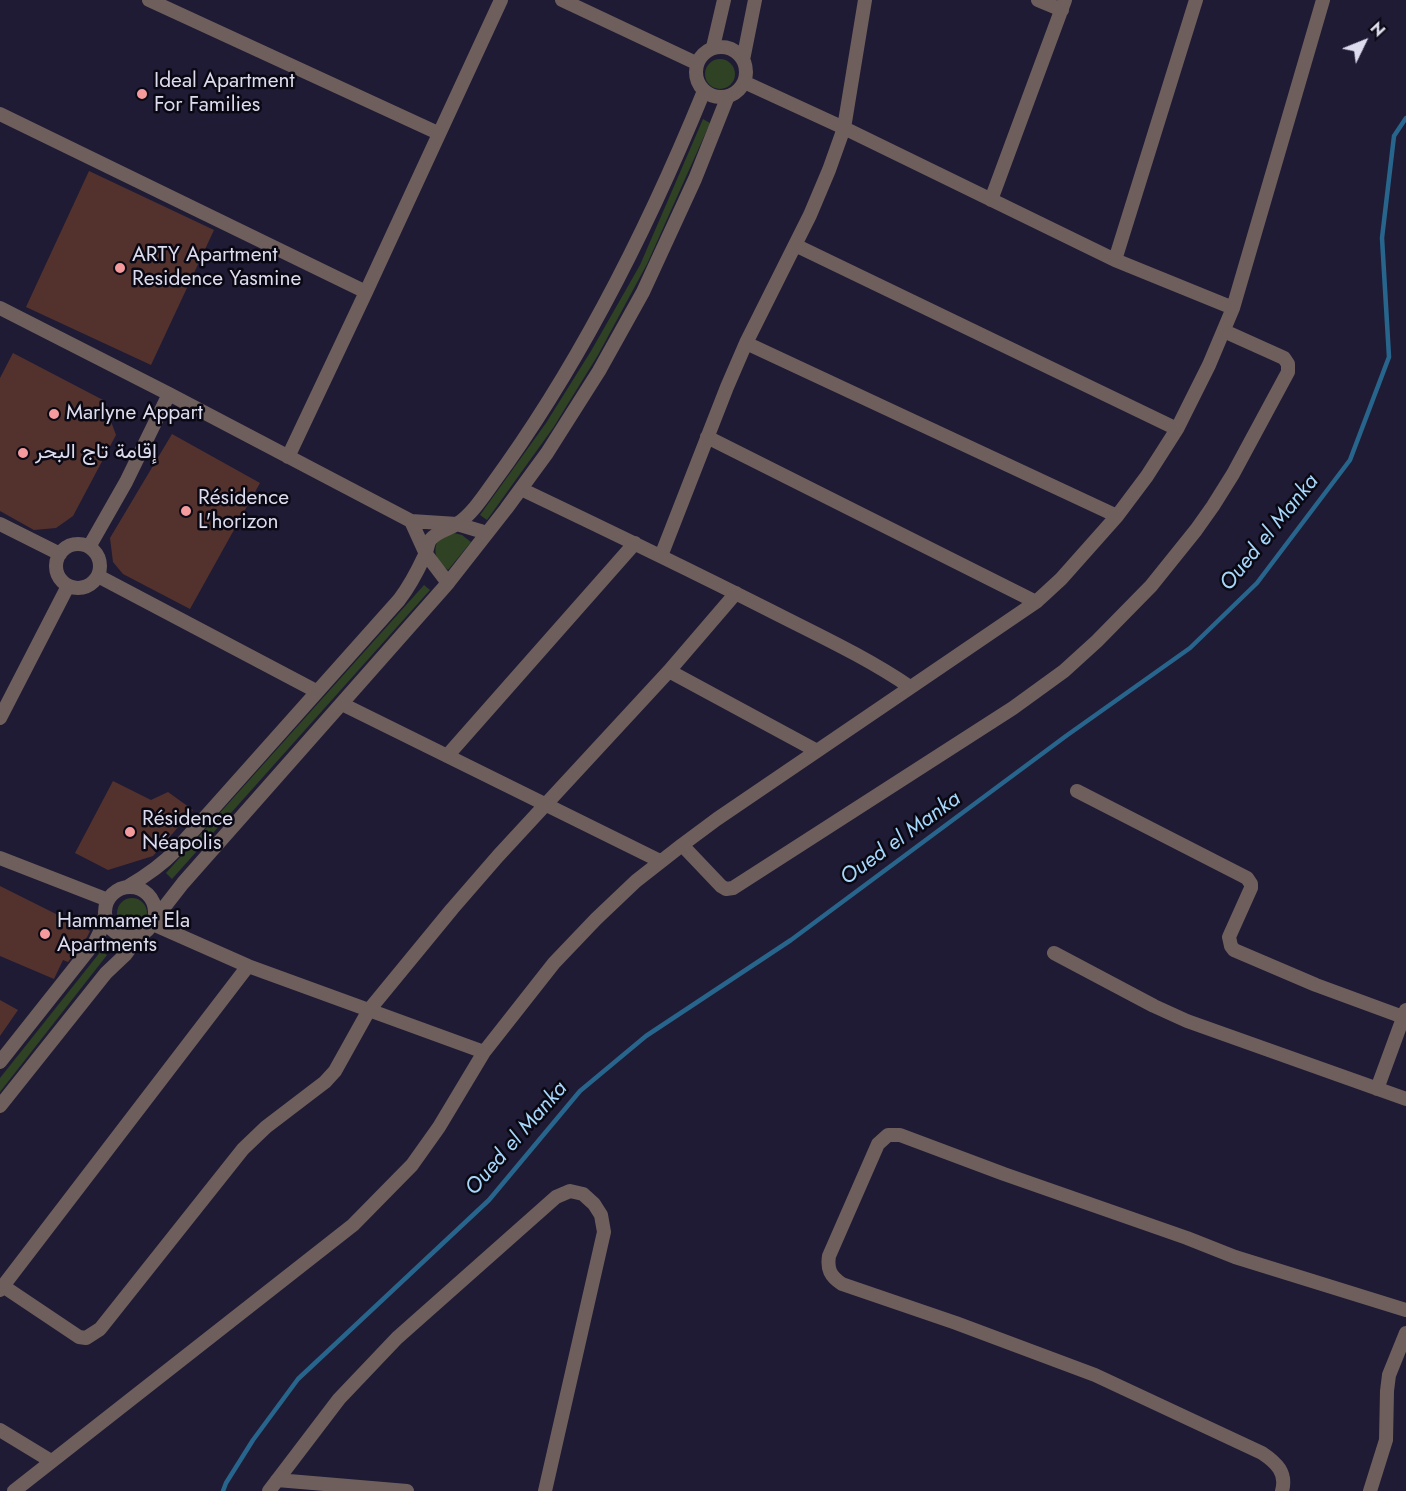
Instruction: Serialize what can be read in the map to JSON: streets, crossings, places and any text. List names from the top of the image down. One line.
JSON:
{"water":["Oued el Manka"],"places":["Ideal Apartment For Families","ARTY Apartment Residence Yasmine","Marlyne Appart","إقامة تاج البحر","Résidence L'horizon","Résidence Néapolis","Hammamet Ela Apartments"],"north":"top right"}
